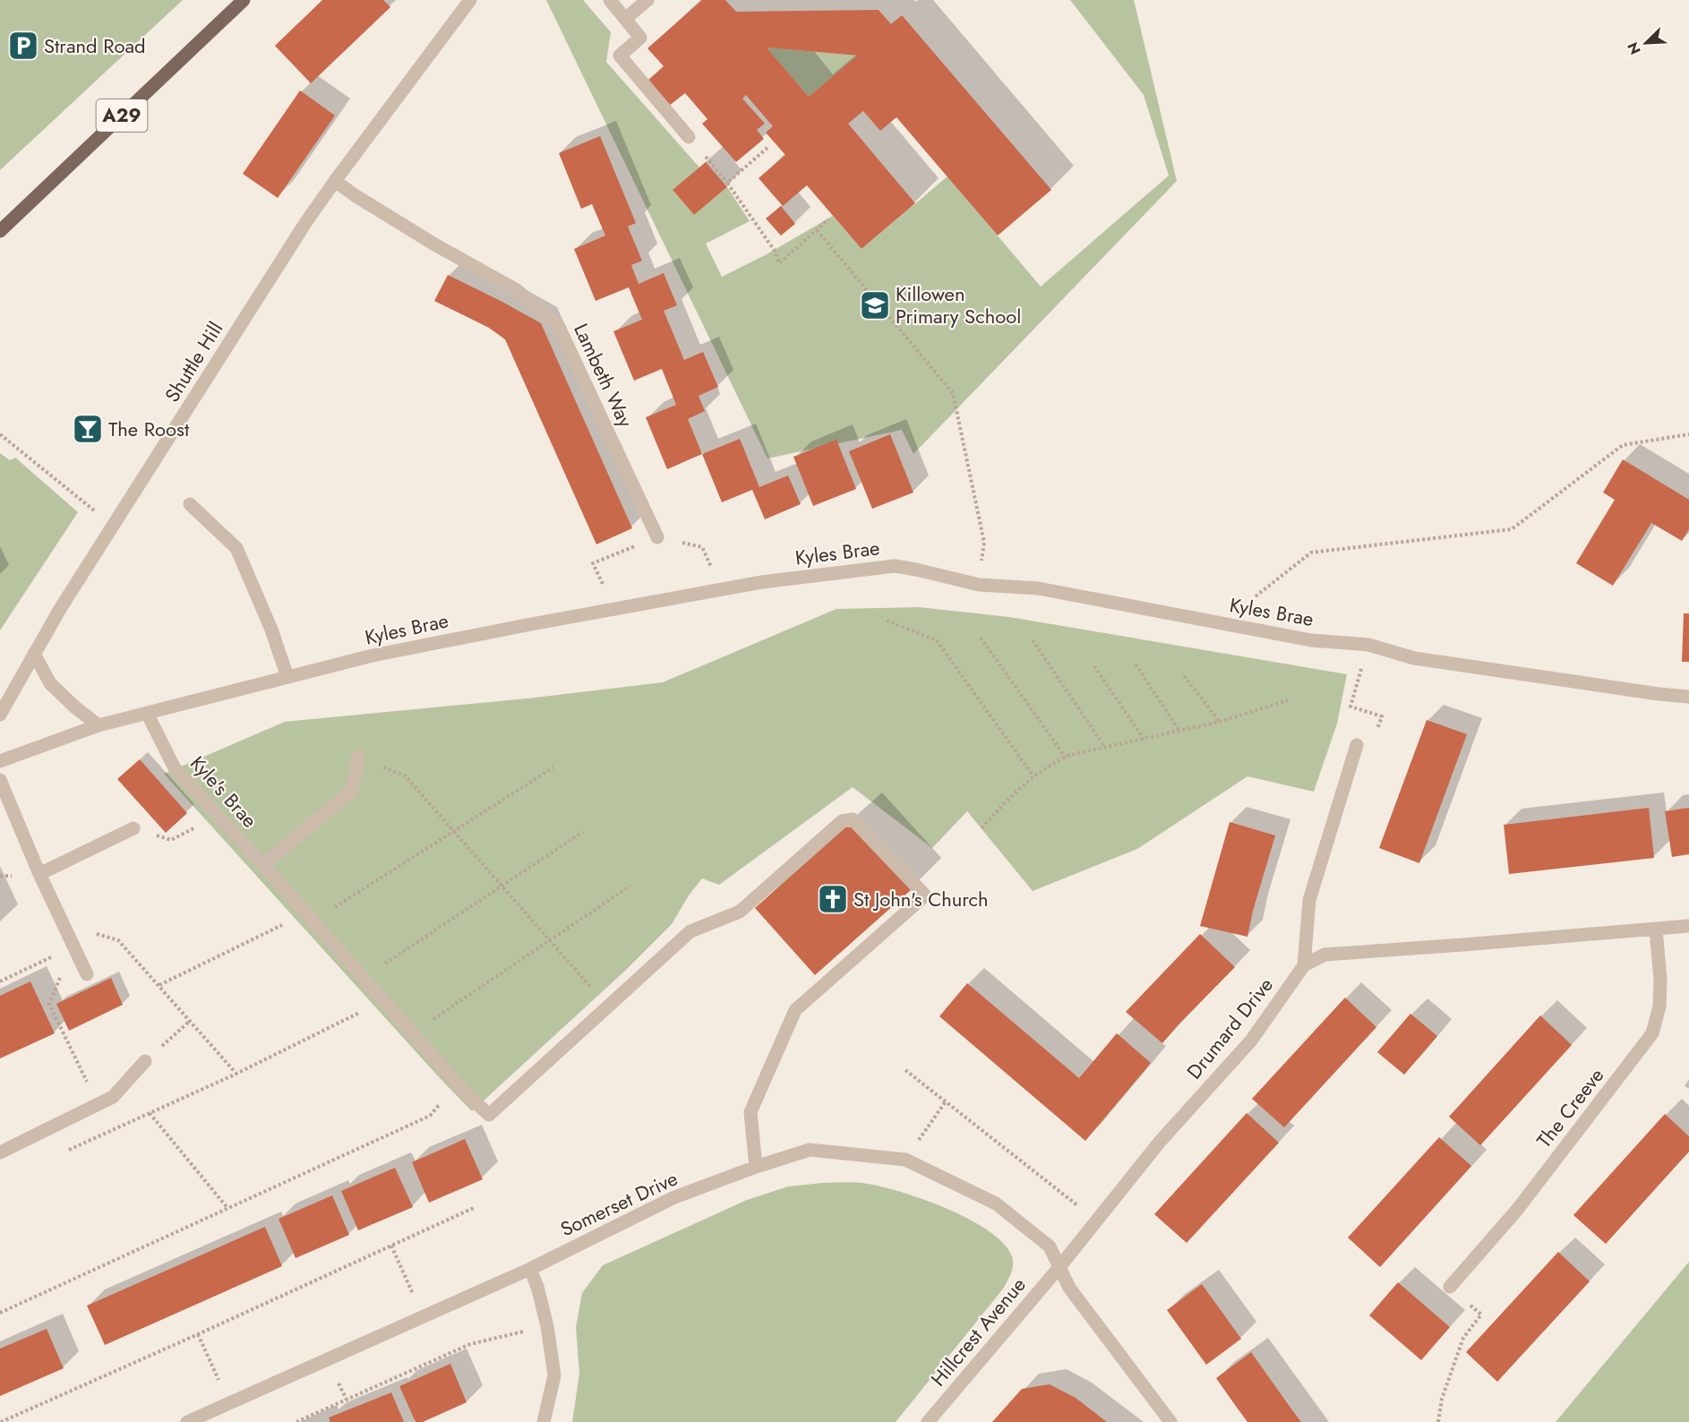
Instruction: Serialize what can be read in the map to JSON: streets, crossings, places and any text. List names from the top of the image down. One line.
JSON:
{"streets":{"main road":["A29"],"street":["Shuttle Hill","Lambeth Way","Kyles Brae","Kyle's Brae","Drumard Drive","The Creeve","Somerset Drive","Hillcrest Avenue"]},"crossings":[["Shuttle Hill","Lambeth Way"],["Kyles Brae","Kyle's Brae"],["Kyle's Brae","Somerset Drive"],["Drumard Drive","Somerset Drive"],["Drumard Drive","Hillcrest Avenue"],["Somerset Drive","Hillcrest Avenue"]],"places":{"parking":["Strand Road"],"school or university":["Killowen Primary School"],"bar":["The Roost"],"church":["St John's Church"]},"north":"bottom left"}
